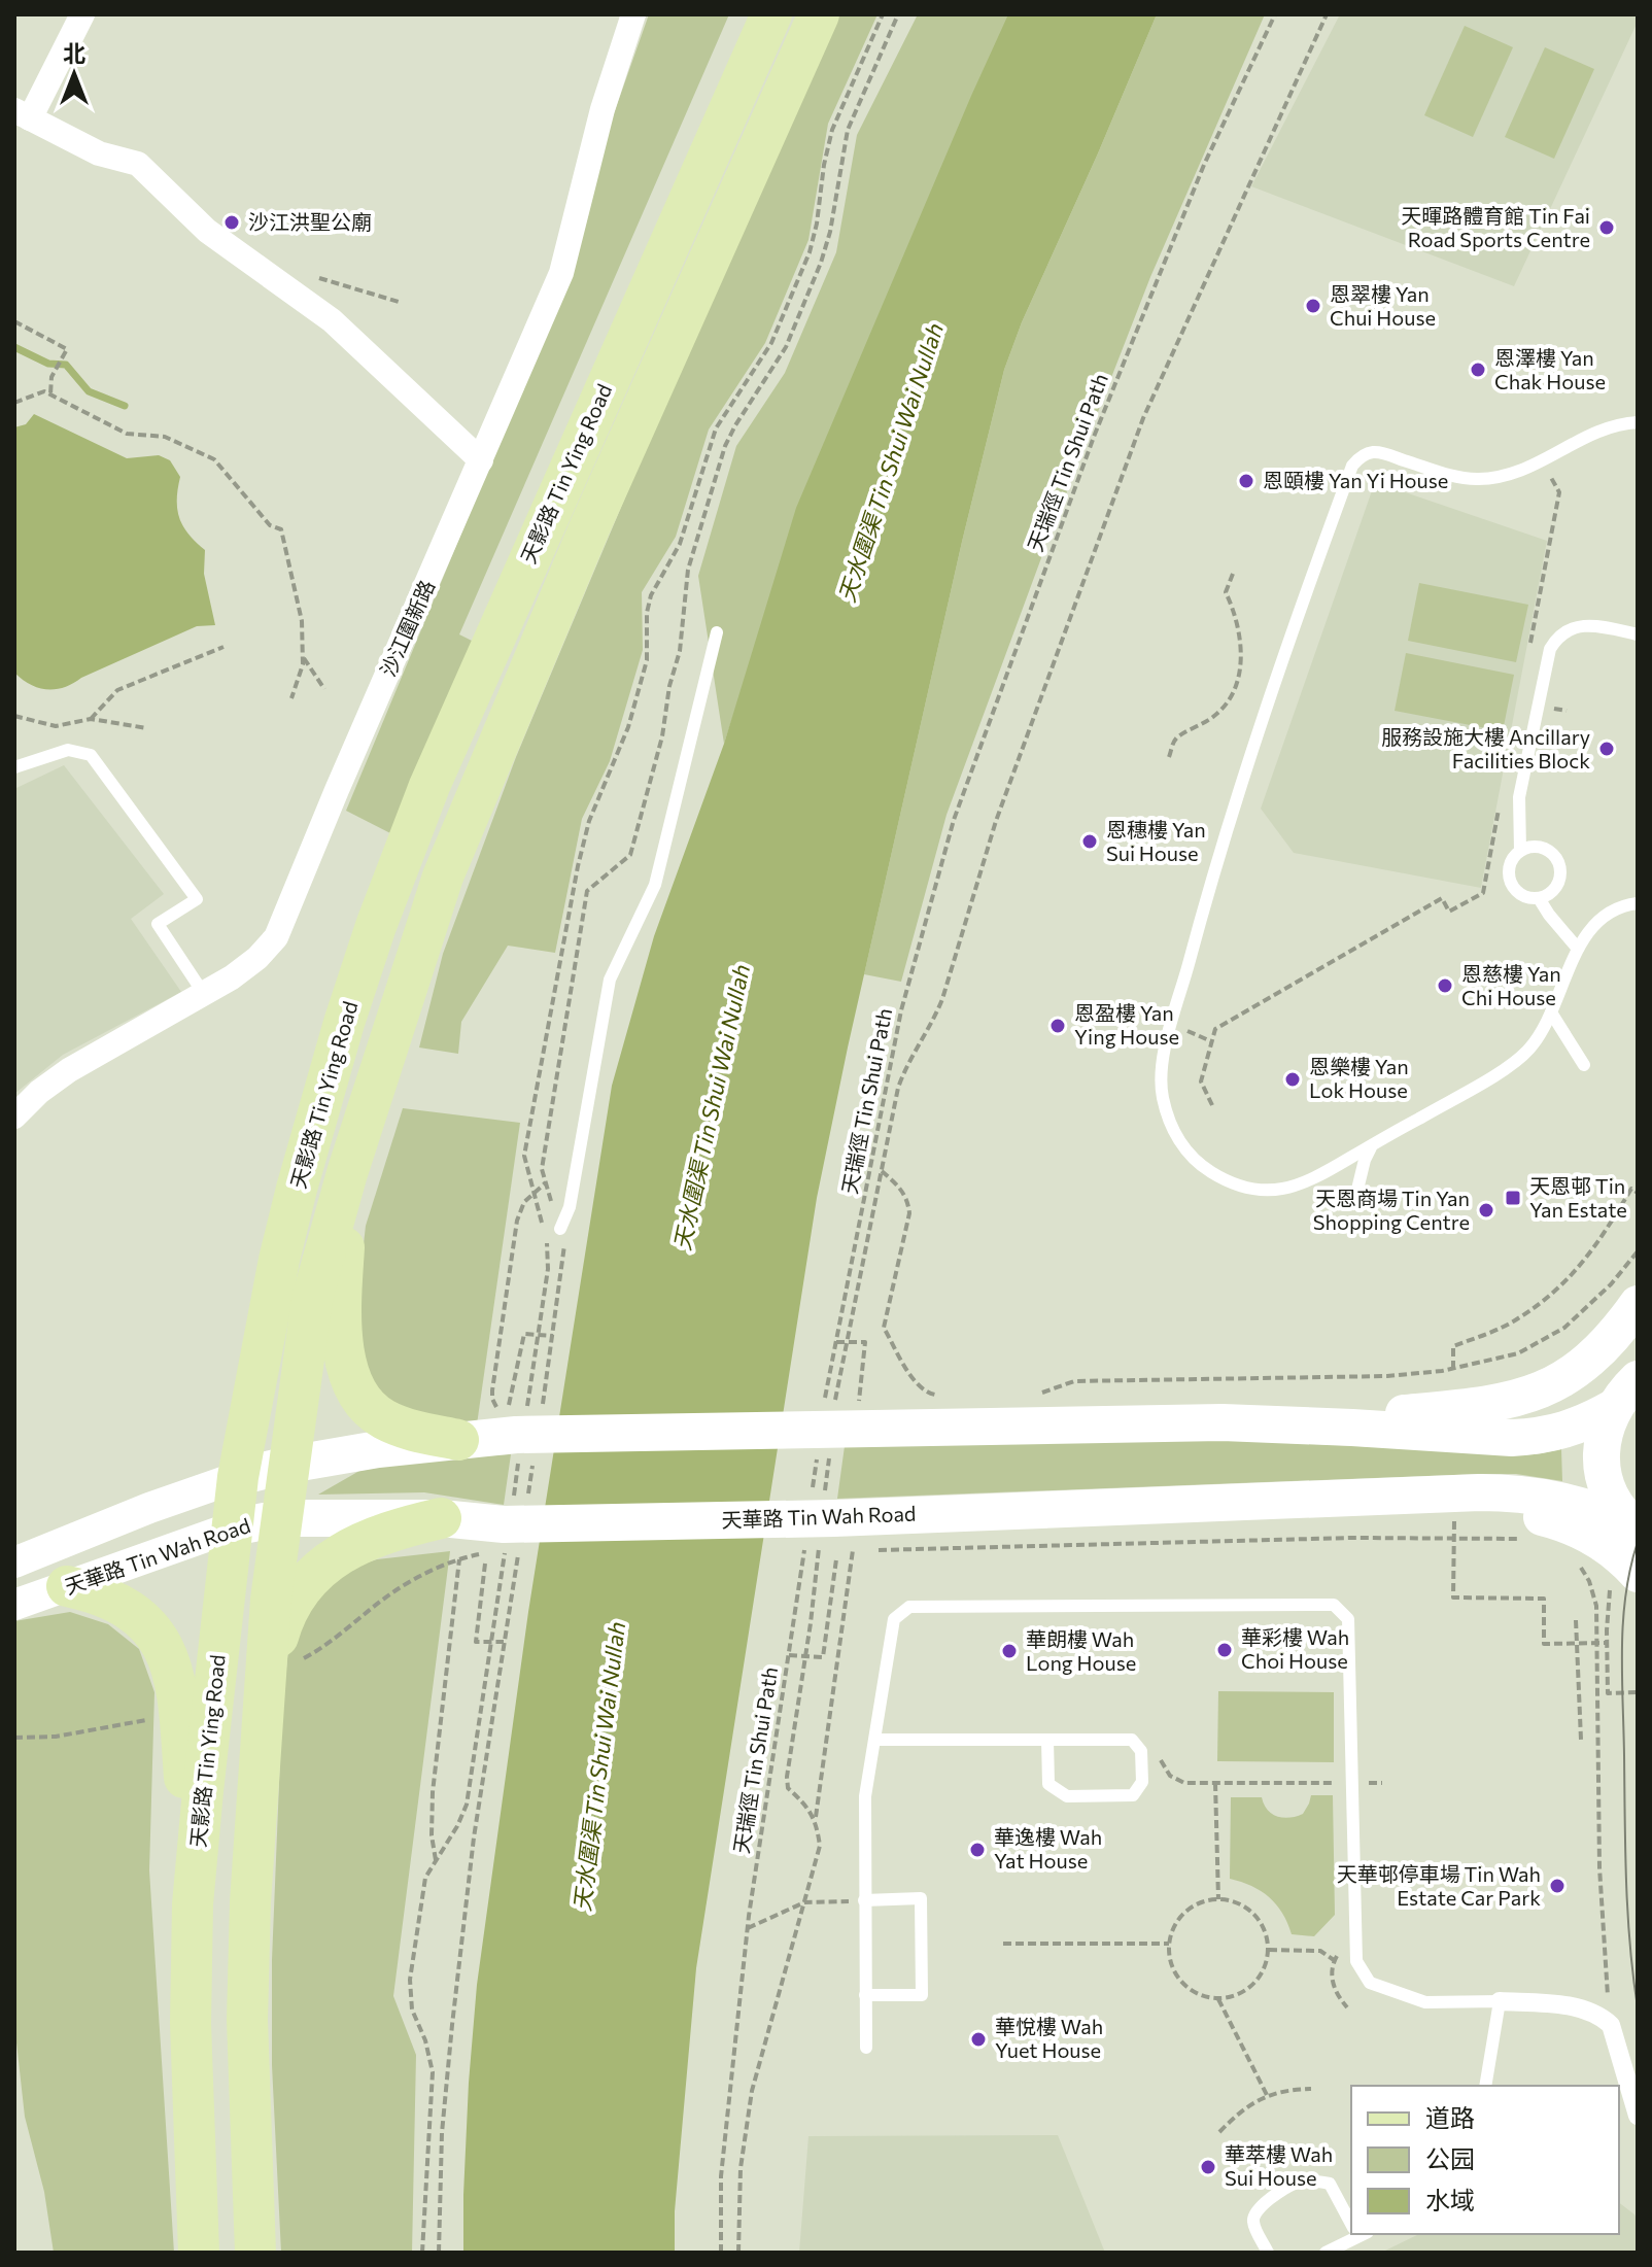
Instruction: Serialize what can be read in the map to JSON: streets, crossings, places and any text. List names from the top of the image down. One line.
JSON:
{"streets":{"main road":["天影路 Tin Ying Road","天華路 Tin Wah Road"],"street":["沙江圍新路"],"path":["天瑞徑 Tin Shui Path"]},"crossings":[["天影路 Tin Ying Road","天華路 Tin Wah Road"]],"water":["天水圍渠 Tin Shui Wai Nullah"],"places":{"other":["沙江洪聖公廟","天暉路體育館 Tin Fai Road Sports Centre","恩翠樓 Yan Chui House","恩澤樓 Yan Chak House","恩頤樓 Yan Yi House","服務設施大樓 Ancillary Facilities Block","恩穗樓 Yan Sui House","恩慈樓 Yan Chi House","恩盈樓 Yan Ying House","恩樂樓 Yan Lok House","天恩商場 Tin Yan Shopping Centre","華彩樓 Wah Choi House","華朗樓 Wah Long House","華逸樓 Wah Yat House","天華邨停車場 Tin Wah Estate Car Park","華悅樓 Wah Yuet House","華萃樓 Wah Sui House"],"transit":["天恩邨 Tin Yan Estate"]},"legend":["道路","公园","水域"],"north":"top"}
